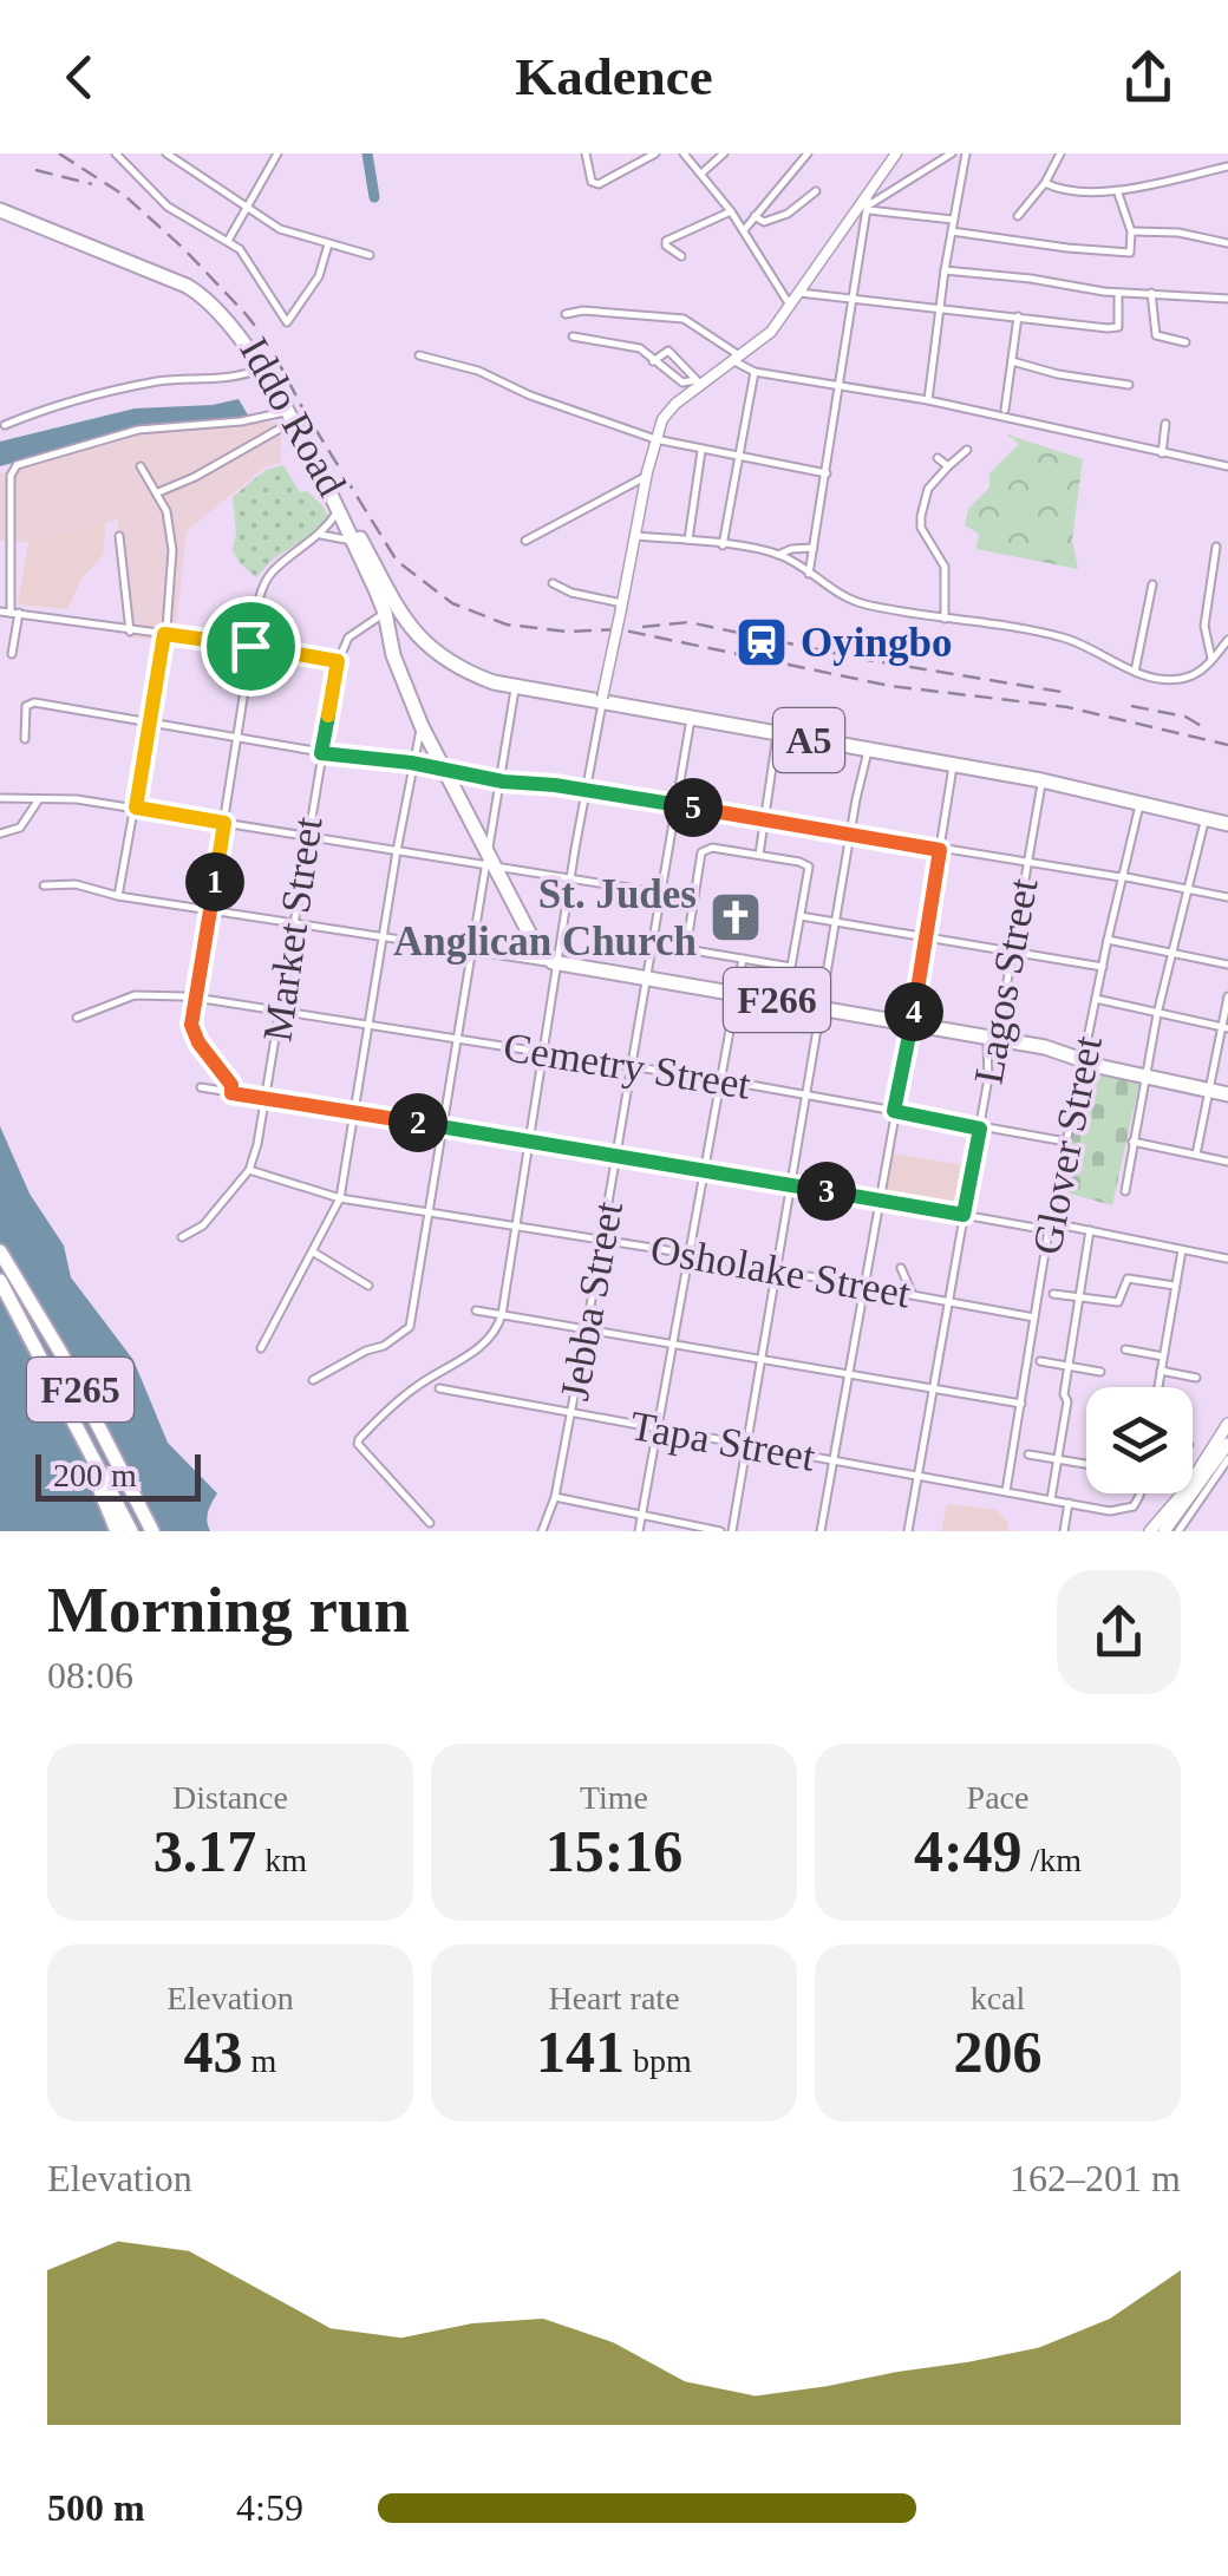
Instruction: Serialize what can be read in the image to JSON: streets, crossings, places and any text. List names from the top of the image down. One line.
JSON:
{"streets":{"highway":["Iddo Road","A5","F266","F265"],"street":["Market Street","Lagos Street","Cemetry Street","Glover Street","Osholake Street","Jebba Street","Tapa Street"]},"crossings":[["Iddo Road","A5"],["Iddo Road","F266"],["A5","Lagos Street"],["A5","Glover Street"],["A5","Jebba Street"],["Market Street","Cemetry Street"],["Market Street","Osholake Street"],["Lagos Street","F266"],["Lagos Street","Cemetry Street"],["Lagos Street","Osholake Street"],["Lagos Street","Tapa Street"],["F266","Glover Street"],["F266","Jebba Street"],["Cemetry Street","Glover Street"],["Cemetry Street","Jebba Street"],["Glover Street","Osholake Street"],["Glover Street","Tapa Street"],["Osholake Street","Jebba Street"],["Jebba Street","Tapa Street"]],"places":{"station":["Oyingbo"],"church":["St. Judes Anglican Church"]},"scale_bar":"200 m","page":{"header":"Kadence","pins":["5","1","4","2","3"],"scale":"200 m","heading":["Morning run","08:06"],"stats":[["Distance","3.17 km"],["Time","15:16"],["Pace","4:49 /km"],["Elevation","43 m"],["Heart rate","141 bpm"],["kcal","206"]],"chart":["Elevation","162–201 m"],"list":[{"name":"500 m","note":"4:59"}]}}
